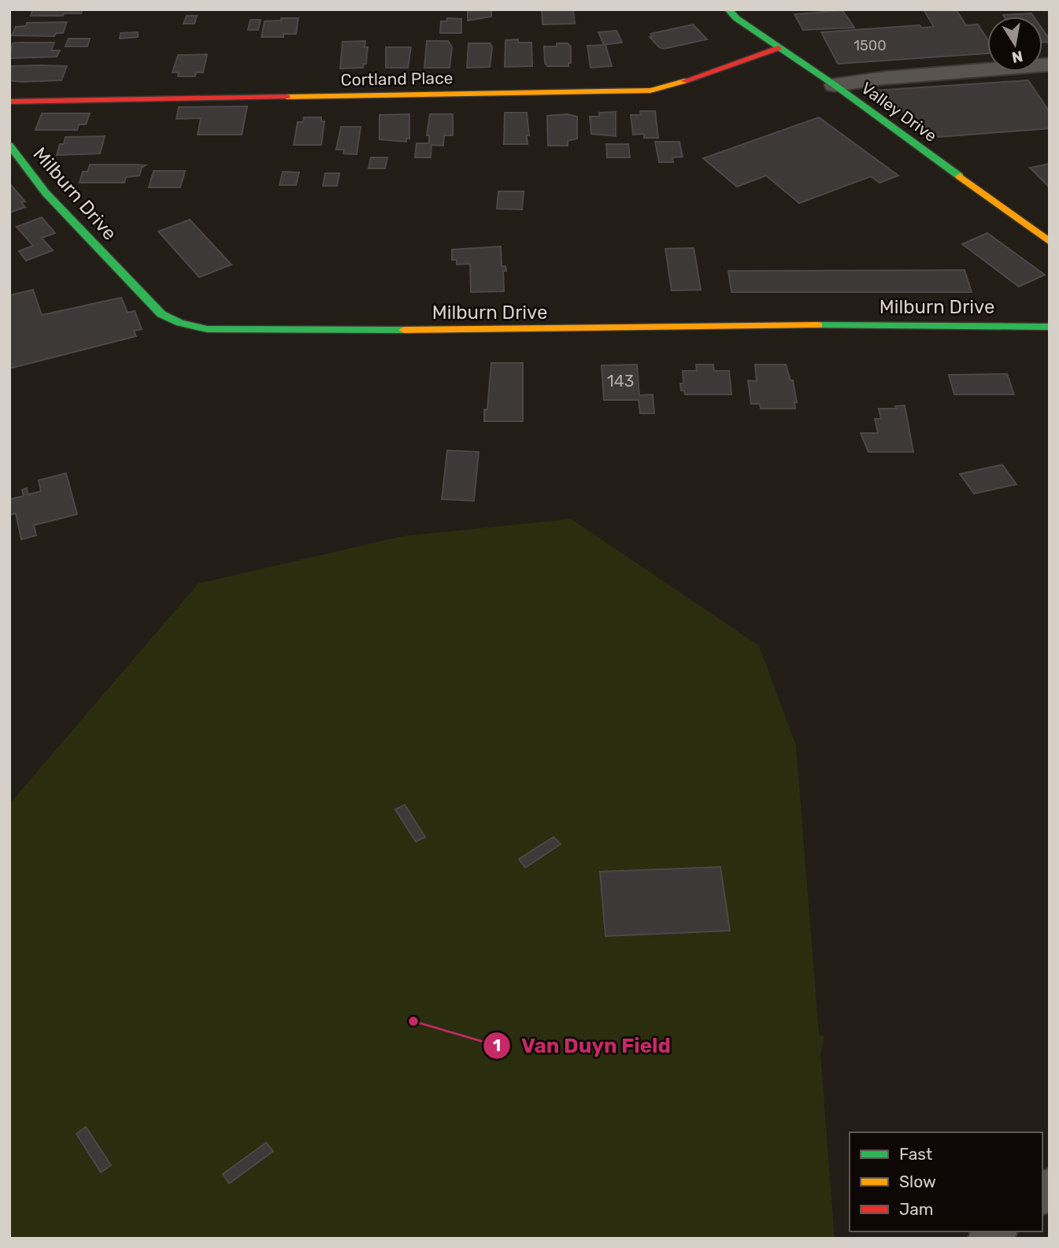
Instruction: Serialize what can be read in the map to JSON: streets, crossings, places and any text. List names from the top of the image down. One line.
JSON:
{"streets":{"street":["Cortland Place","Valley Drive","Milburn Drive"]},"crossings":[["Cortland Place","Valley Drive"]],"places":["Van Duyn Field"],"house_numbers":["1500","143"],"legend":["Fast","Slow","Jam"],"north":"bottom"}
